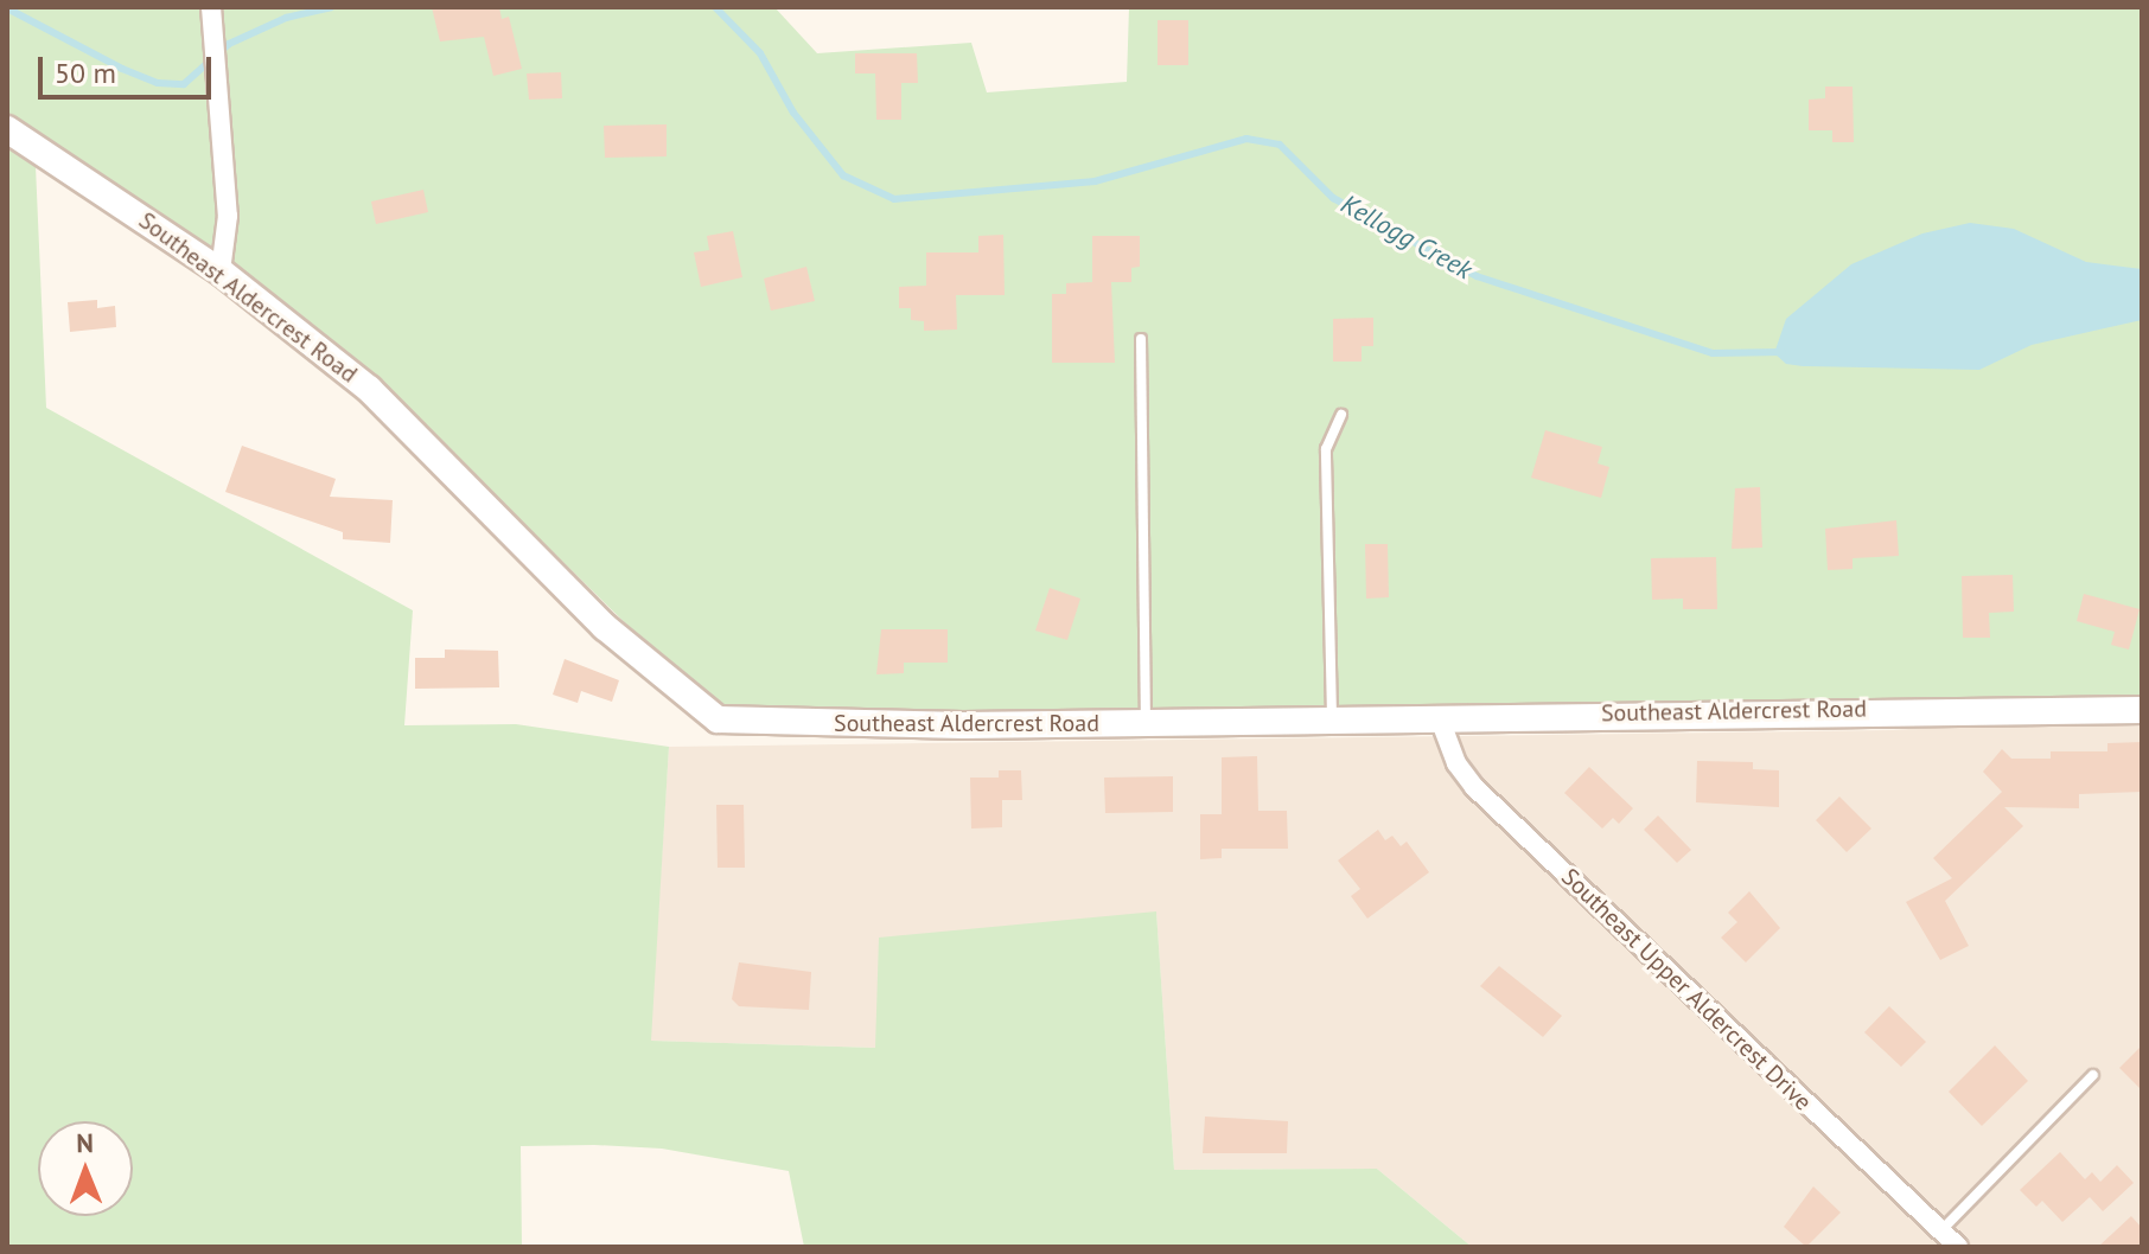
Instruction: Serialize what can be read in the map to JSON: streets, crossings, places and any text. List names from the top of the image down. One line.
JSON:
{"streets":{"street":["Southeast Aldercrest Road","Southeast Upper Aldercrest Drive"]},"crossings":[["Southeast Aldercrest Road","Southeast Upper Aldercrest Drive"]],"water":["Kellogg Creek"],"scale_bar":"50 m","north":"top"}
